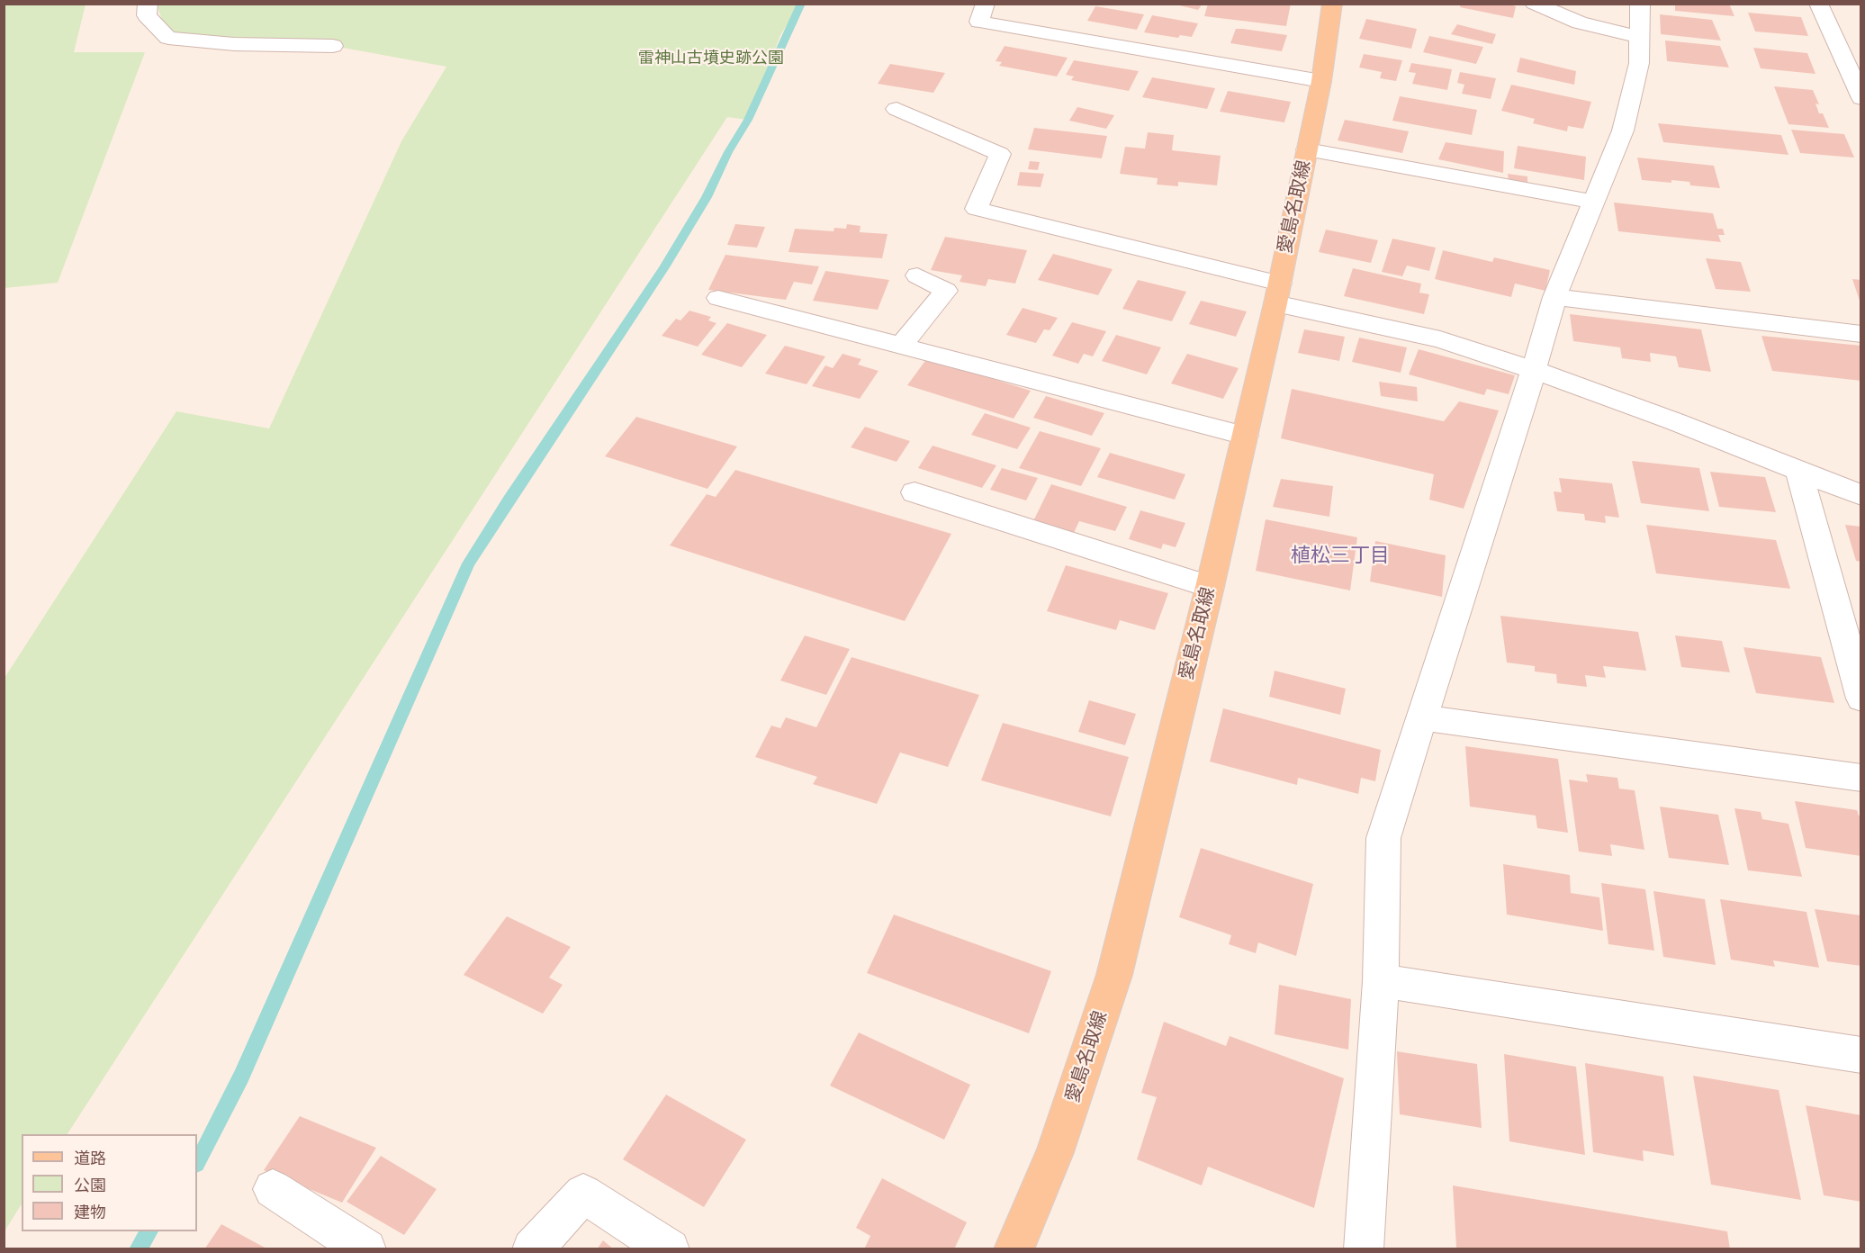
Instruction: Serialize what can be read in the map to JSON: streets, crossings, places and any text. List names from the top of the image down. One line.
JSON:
{"streets":{"main road":["愛島名取線"]},"districts":["植松三丁目"],"parks":["雷神山古墳史跡公園"],"legend":["道路","公園","建物"]}
